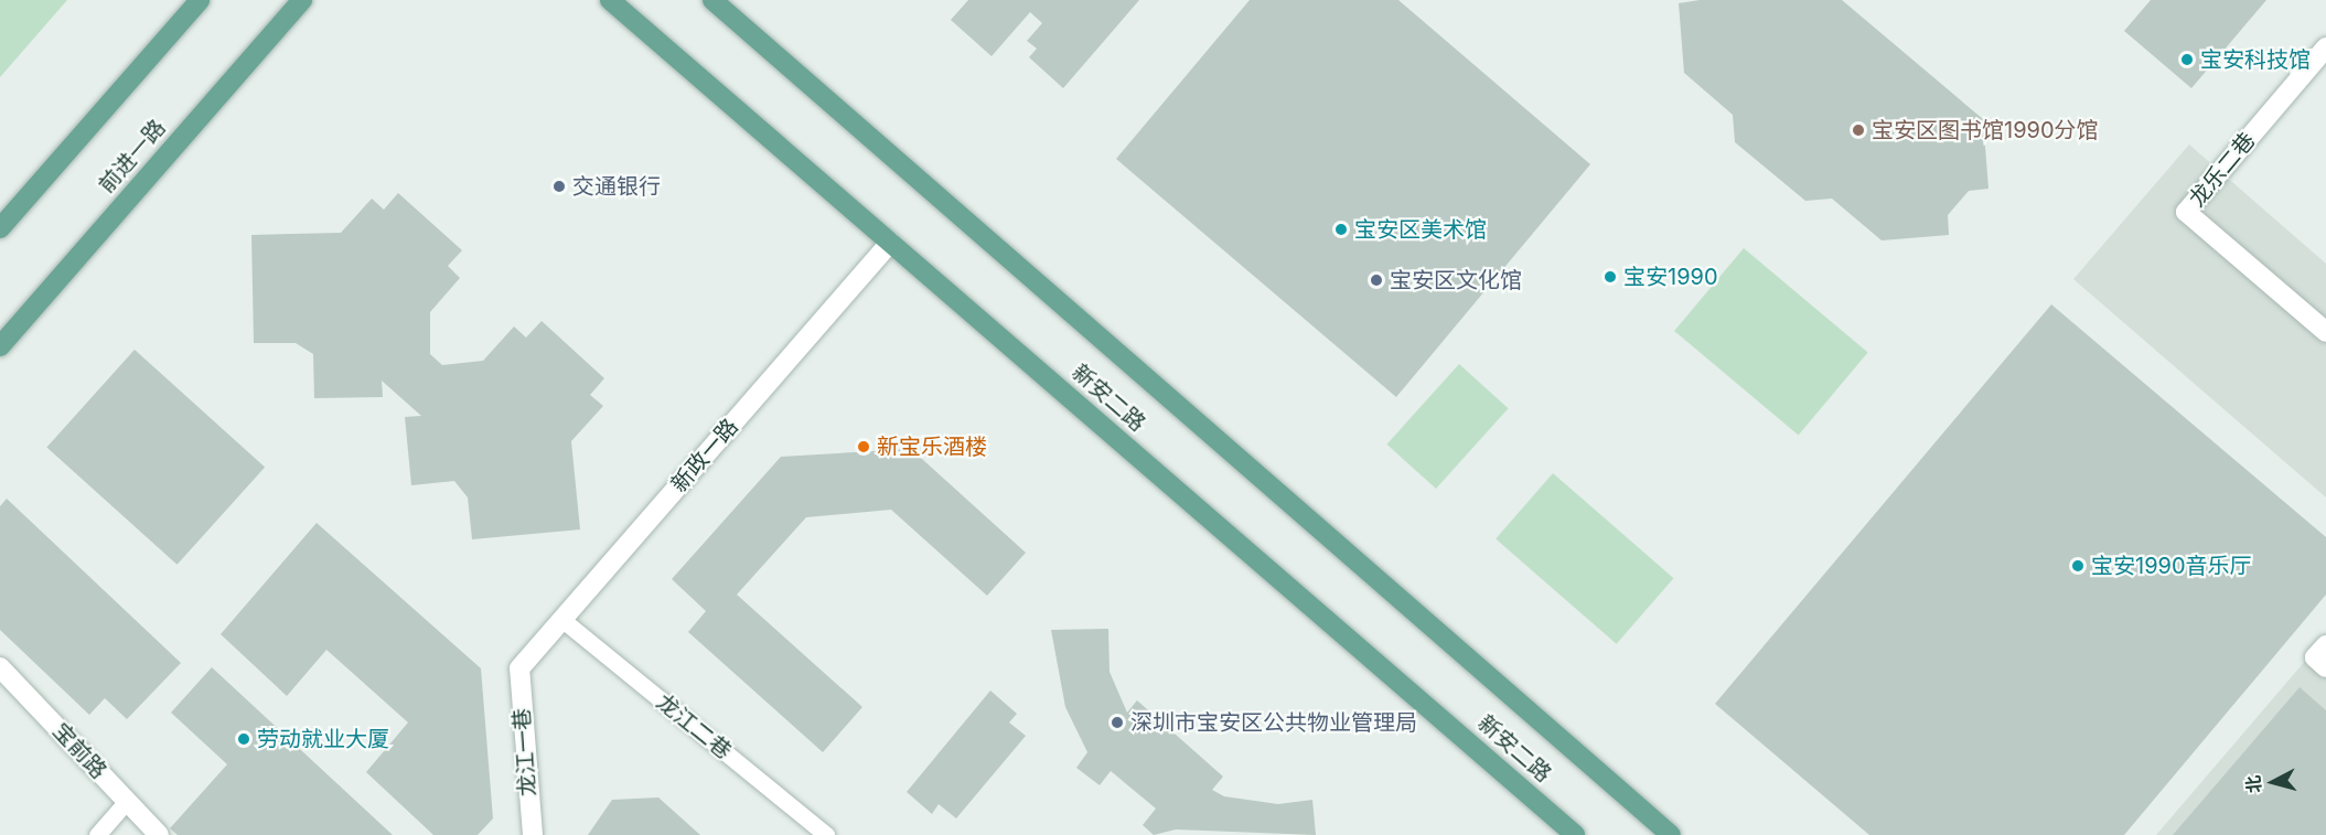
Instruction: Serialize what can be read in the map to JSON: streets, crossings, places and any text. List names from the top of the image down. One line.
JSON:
{"streets":{"main road":["前进一路","新安二路"],"street":["龙乐二巷","新政一路","宝前路","龙江一巷"],"lane":["龙江二巷"]},"crossings":[["新安二路","新政一路"],["新政一路","龙江二巷"],["新政一路","龙江一巷"]],"places":["宝安科技馆","宝安区图书馆1990分馆","交通银行","宝安区美术馆","宝安1990","宝安区文化馆","新宝乐酒楼","宝安1990音乐厅","深圳市宝安区公共物业管理局","劳动就业大厦"],"north":"left"}
